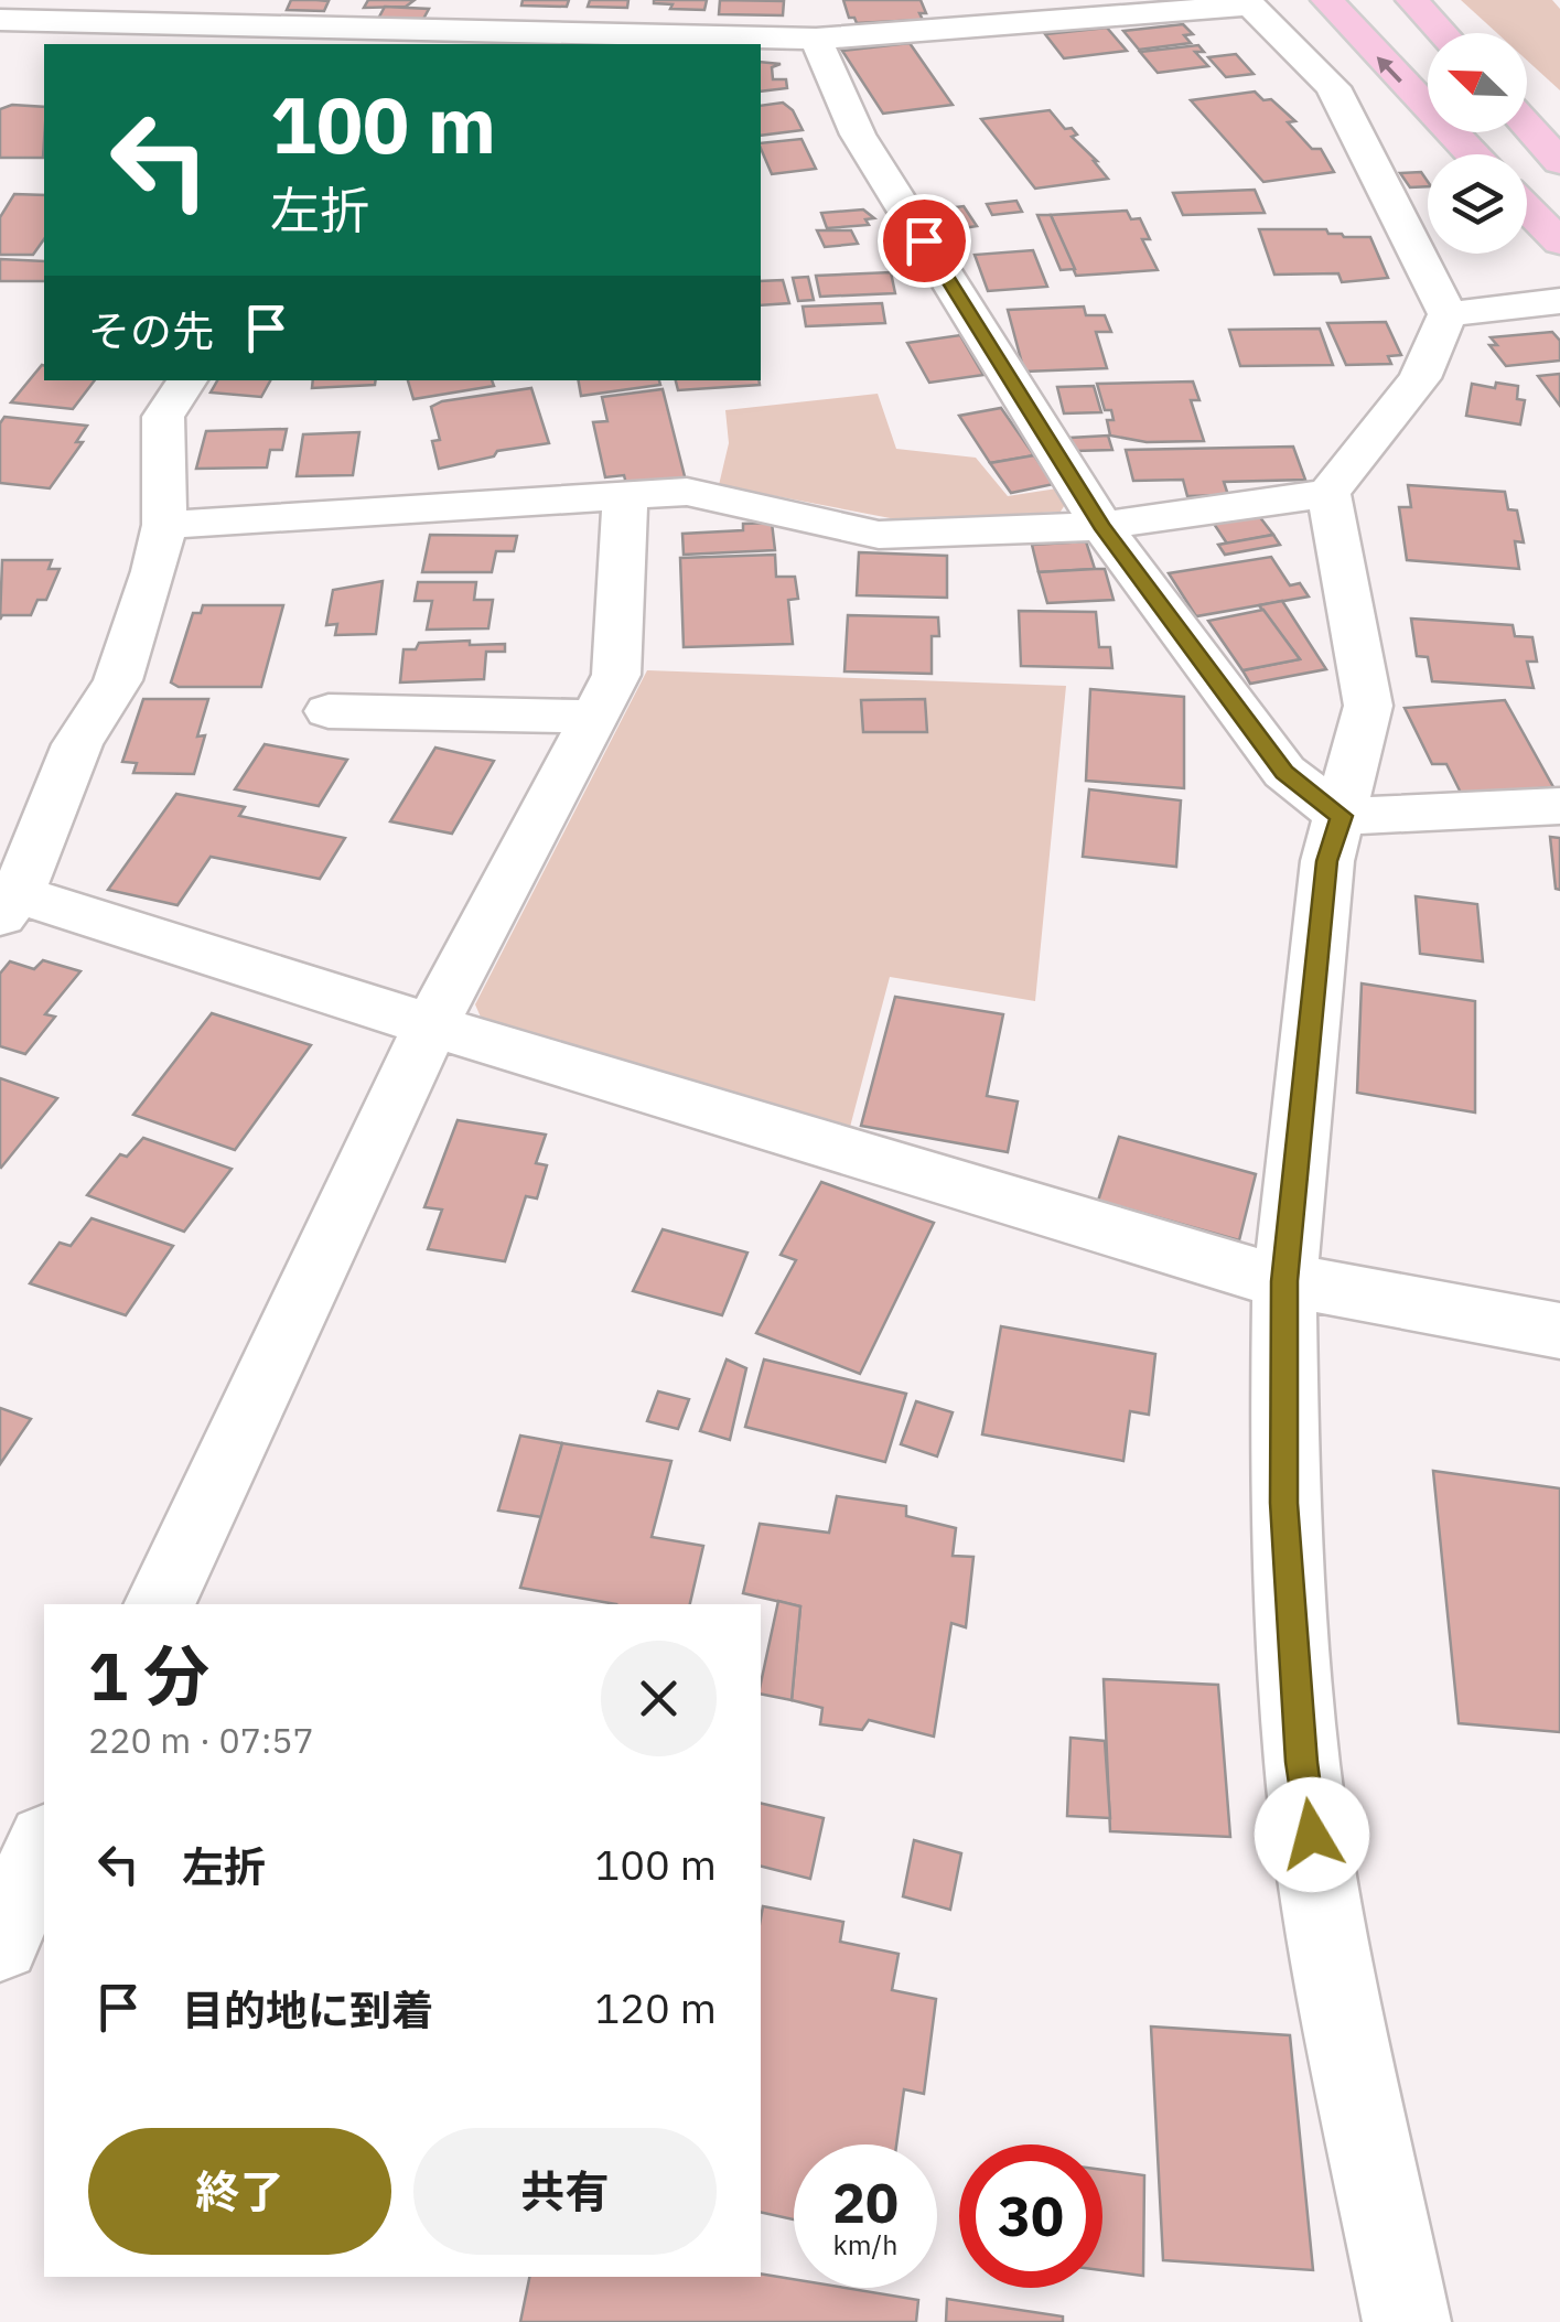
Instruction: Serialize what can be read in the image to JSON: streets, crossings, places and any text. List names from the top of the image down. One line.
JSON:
{"north":"top left","page":{"turn":["100 m","左折"],"then":"その先","heading":["1 分","220 m · 07:57"],"list":[{"name":"左折","value":"100 m"},{"name":"目的地に到着","value":"120 m"}],"buttons":["終了","共有"],"speed":"20 km/h","limit":"30"}}
